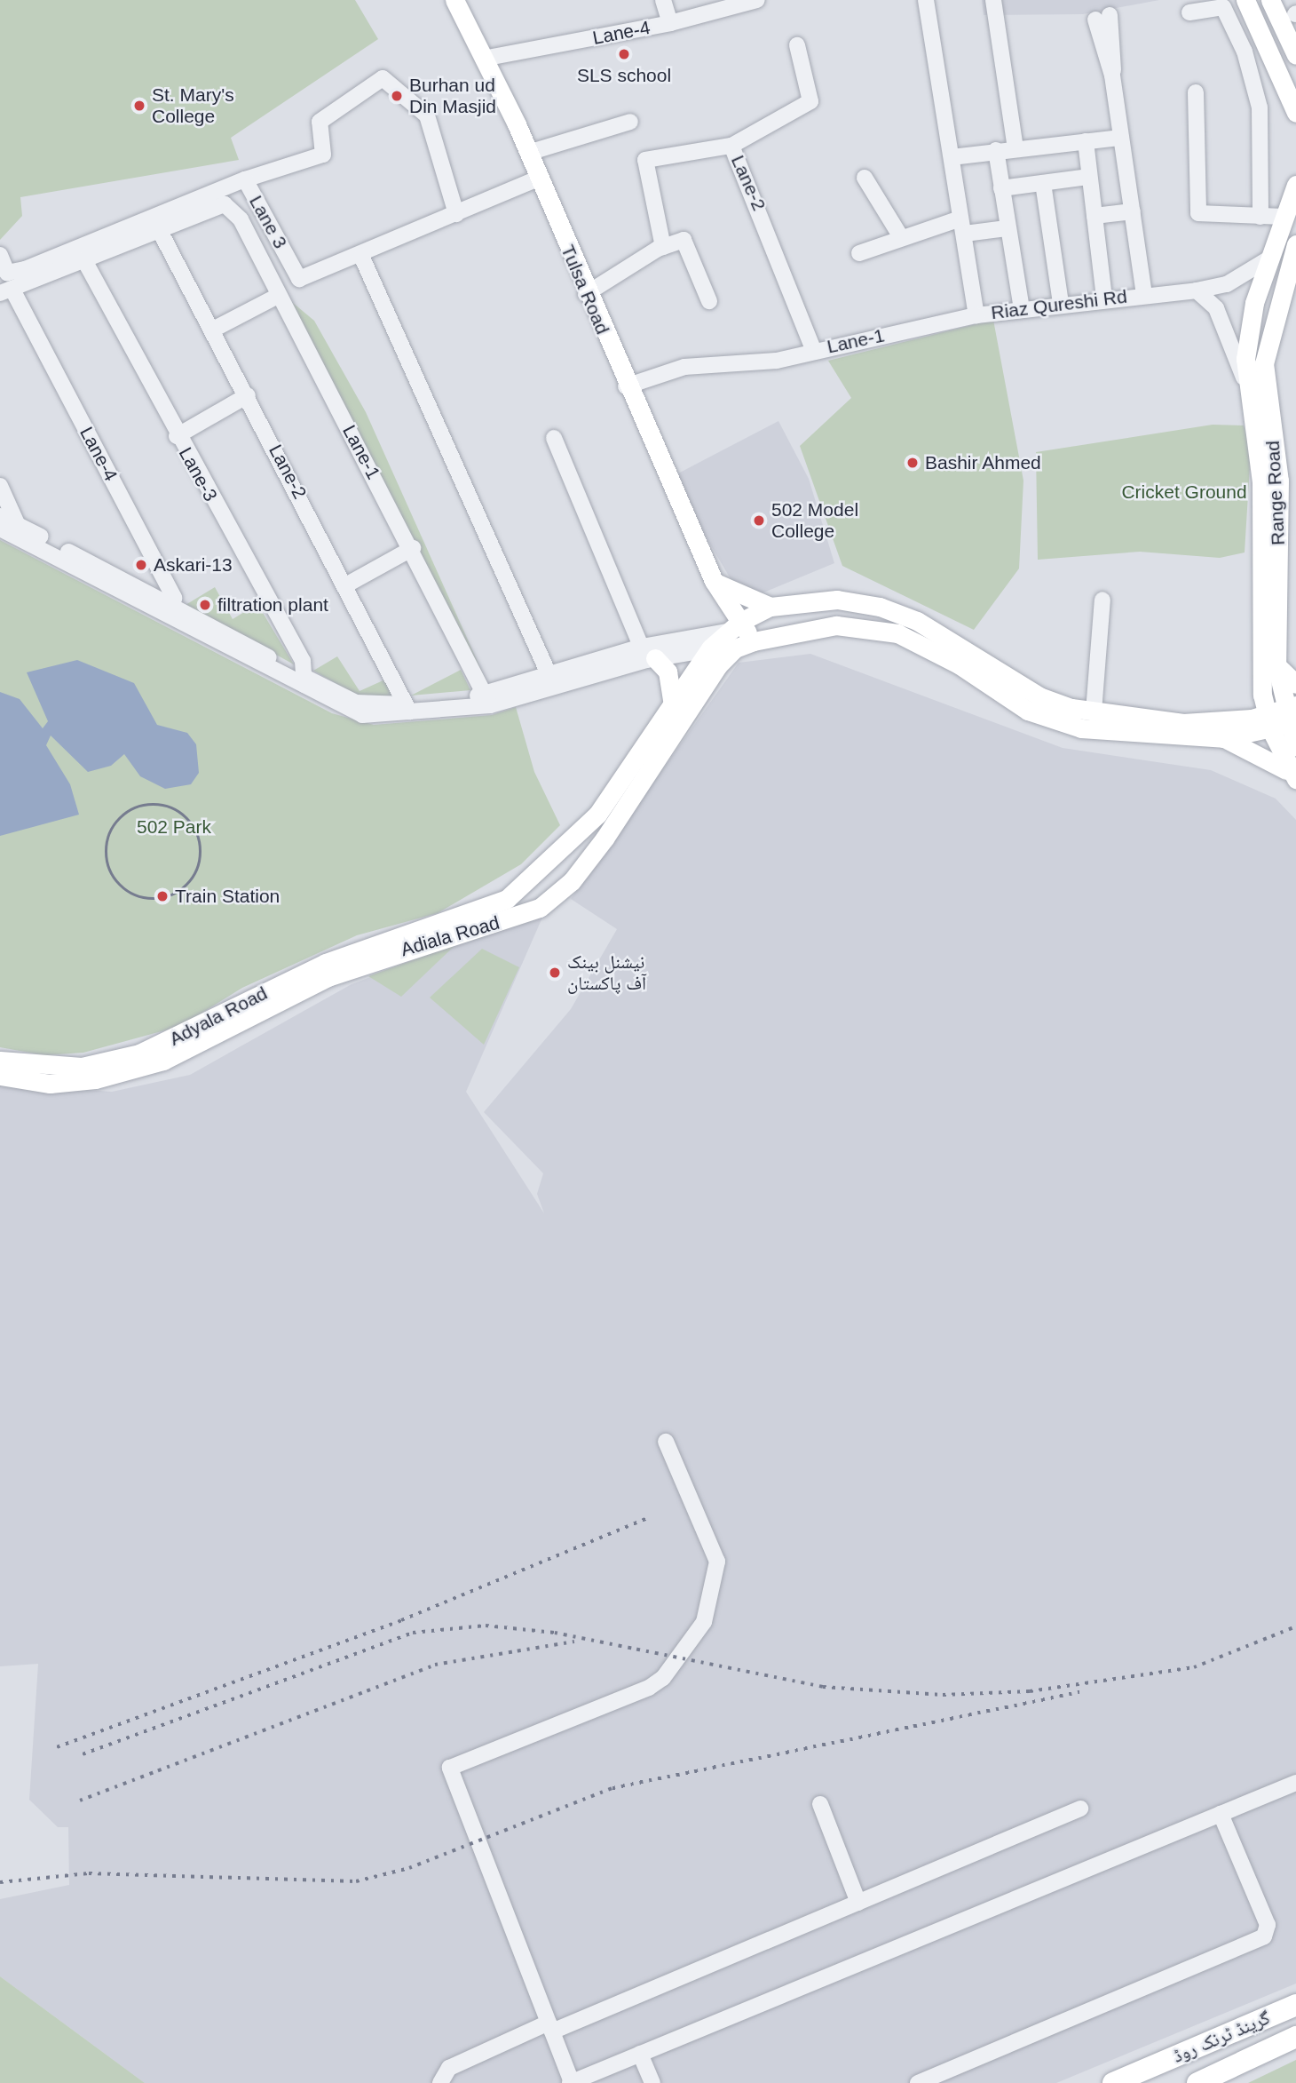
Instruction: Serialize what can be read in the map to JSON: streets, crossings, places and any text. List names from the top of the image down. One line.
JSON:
{"streets":{"highway":["گرینڈ ٹرنک روڈ"],"main road":["Tulsa Road","Range Road","Adiala Road","Adyala Road"],"street":["Lane-4","Lane-2","Lane 3","Riaz Qureshi Rd","Lane-1","Lane-3"]},"crossings":[["Lane-4","Tulsa Road"],["Lane-2","Lane-1"],["Lane 3","Tulsa Road"],["Tulsa Road","Lane-1"],["Tulsa Road","Adiala Road"],["Riaz Qureshi Rd","Lane-1"],["Adiala Road","Adyala Road"]],"parks":["Cricket Ground","502 Park"],"places":["SLS school","Burhan ud Din Masjid","St. Mary's College","Bashir Ahmed","502 Model College","Askari-13","filtration plant","Train Station","نیشنل بینک آف پاکستان"]}
